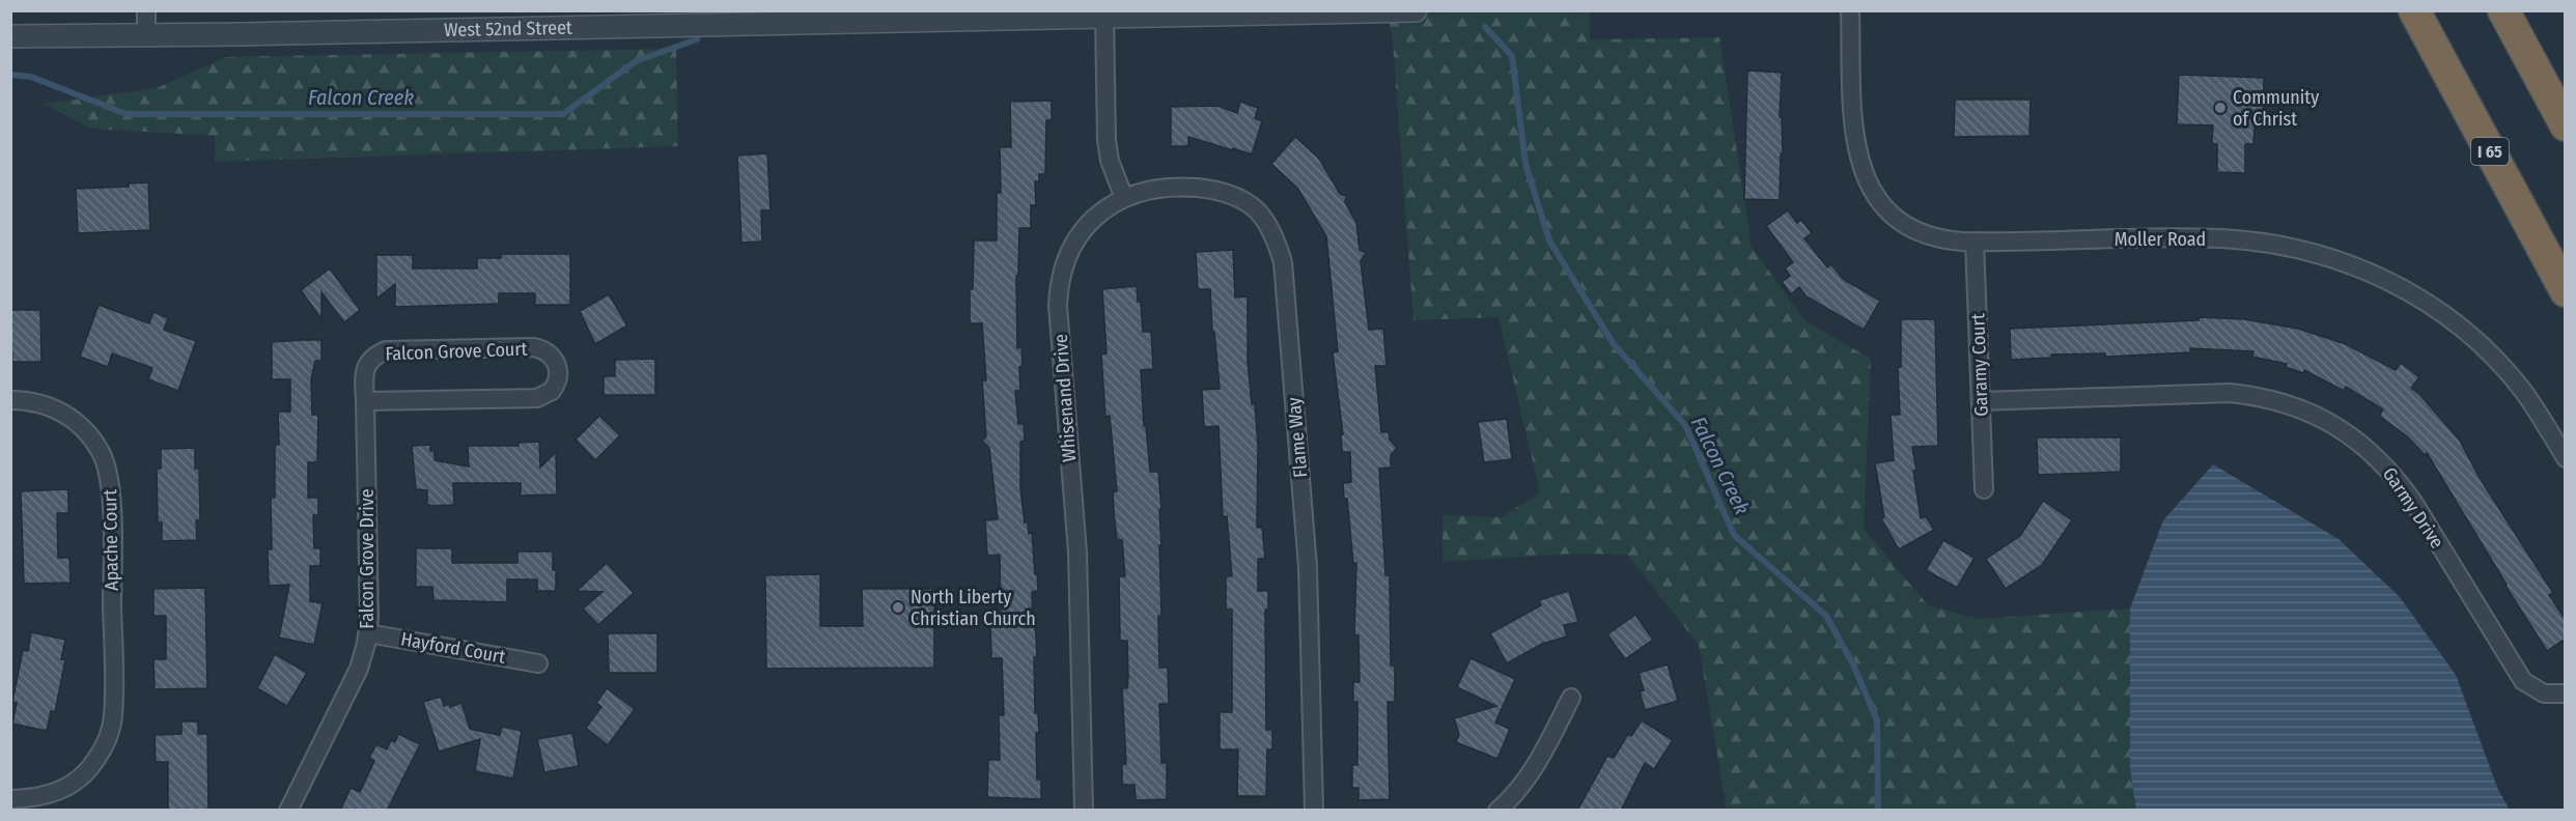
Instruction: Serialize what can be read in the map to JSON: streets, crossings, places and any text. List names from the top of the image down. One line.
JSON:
{"streets":{"highway":["I 65"],"street":["West 52nd Street","Moller Road","Falcon Grove Court","Garamy Court","Whisenand Drive","Flame Way","Garmy Drive","Apache Court","Falcon Grove Drive","Hayford Court"]},"crossings":[["Moller Road","Garamy Court"],["Falcon Grove Court","Falcon Grove Drive"],["Garamy Court","Garmy Drive"],["Whisenand Drive","Flame Way"],["Falcon Grove Drive","Hayford Court"]],"water":["Falcon Creek"],"places":["Community of Christ","North Liberty Christian Church"]}
